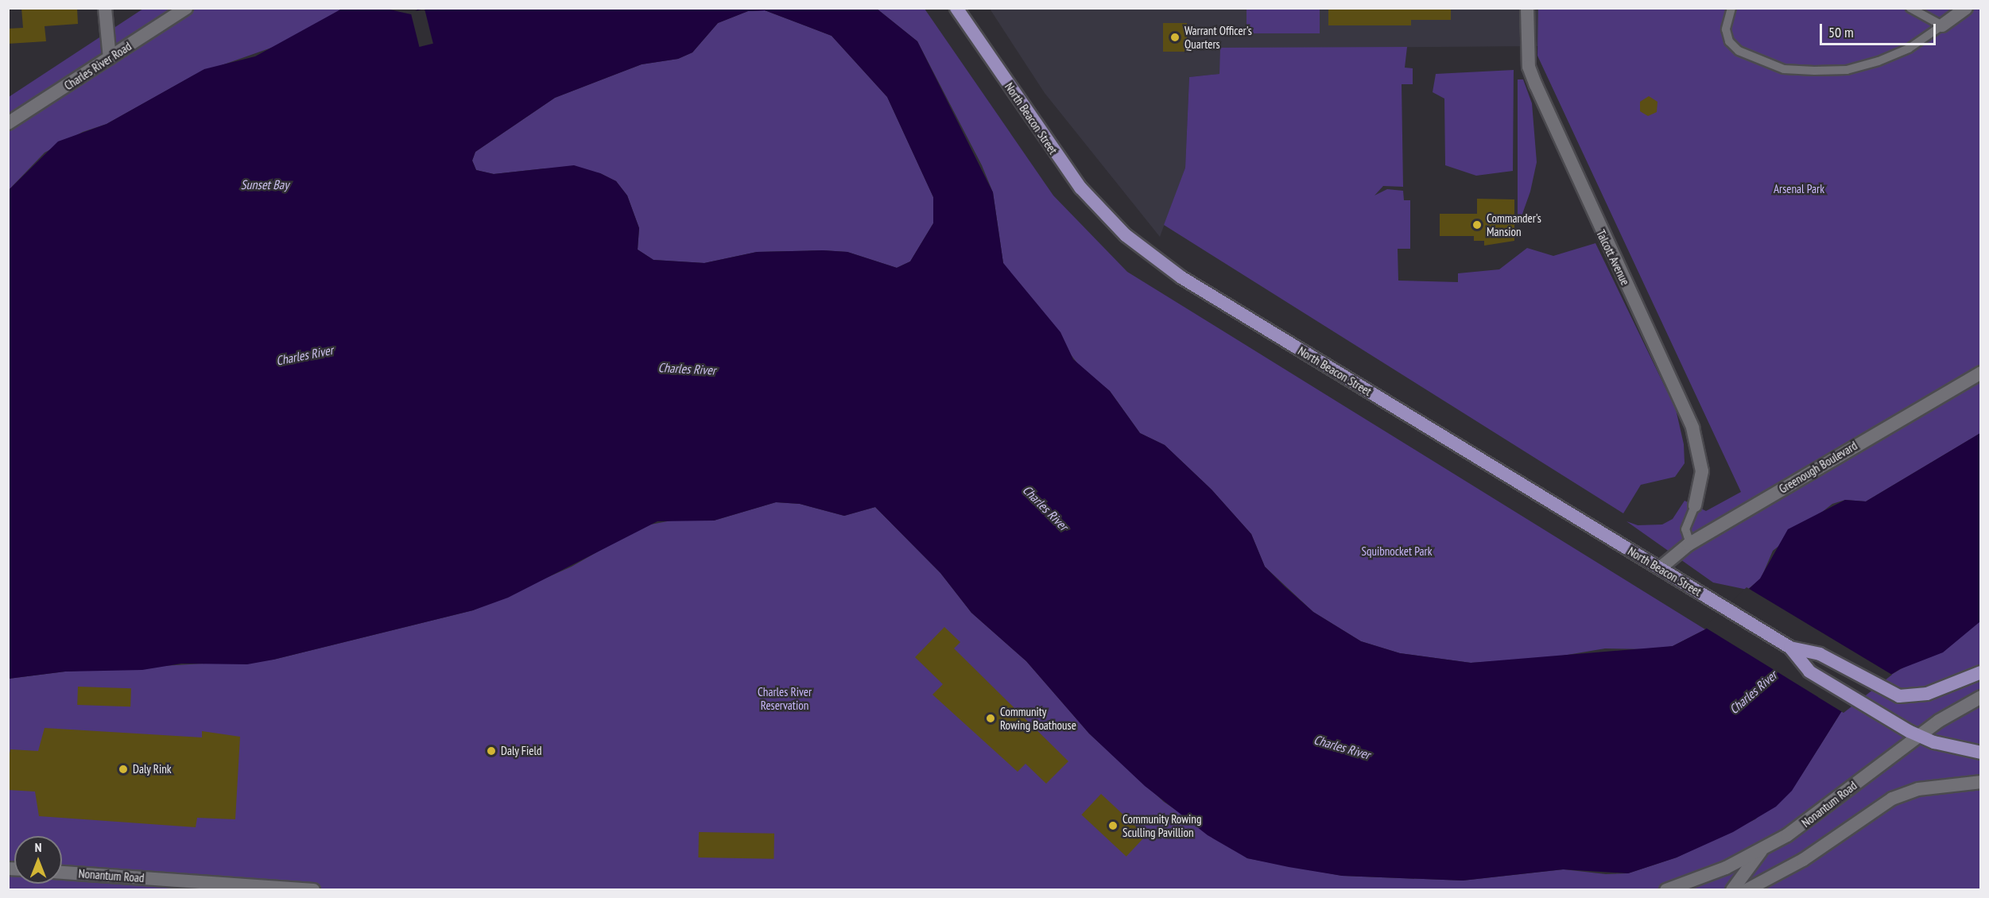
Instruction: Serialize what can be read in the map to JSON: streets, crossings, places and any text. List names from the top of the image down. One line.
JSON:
{"streets":{"main road":["North Beacon Street"],"street":["Charles River Road","Talcott Avenue","Greenough Boulevard","Nonantum Road"]},"crossings":[["North Beacon Street","Greenough Boulevard"],["North Beacon Street","Nonantum Road"]],"water":["Sunset Bay","Charles River"],"parks":["Arsenal Park","Squibnocket Park","Charles River Reservation"],"places":["Warrant Officer's Quarters","Commander's Mansion","Community Rowing Boathouse","Daly Field","Daly Rink","Community Rowing Sculling Pavillion"],"scale_bar":"50 m","north":"top"}
